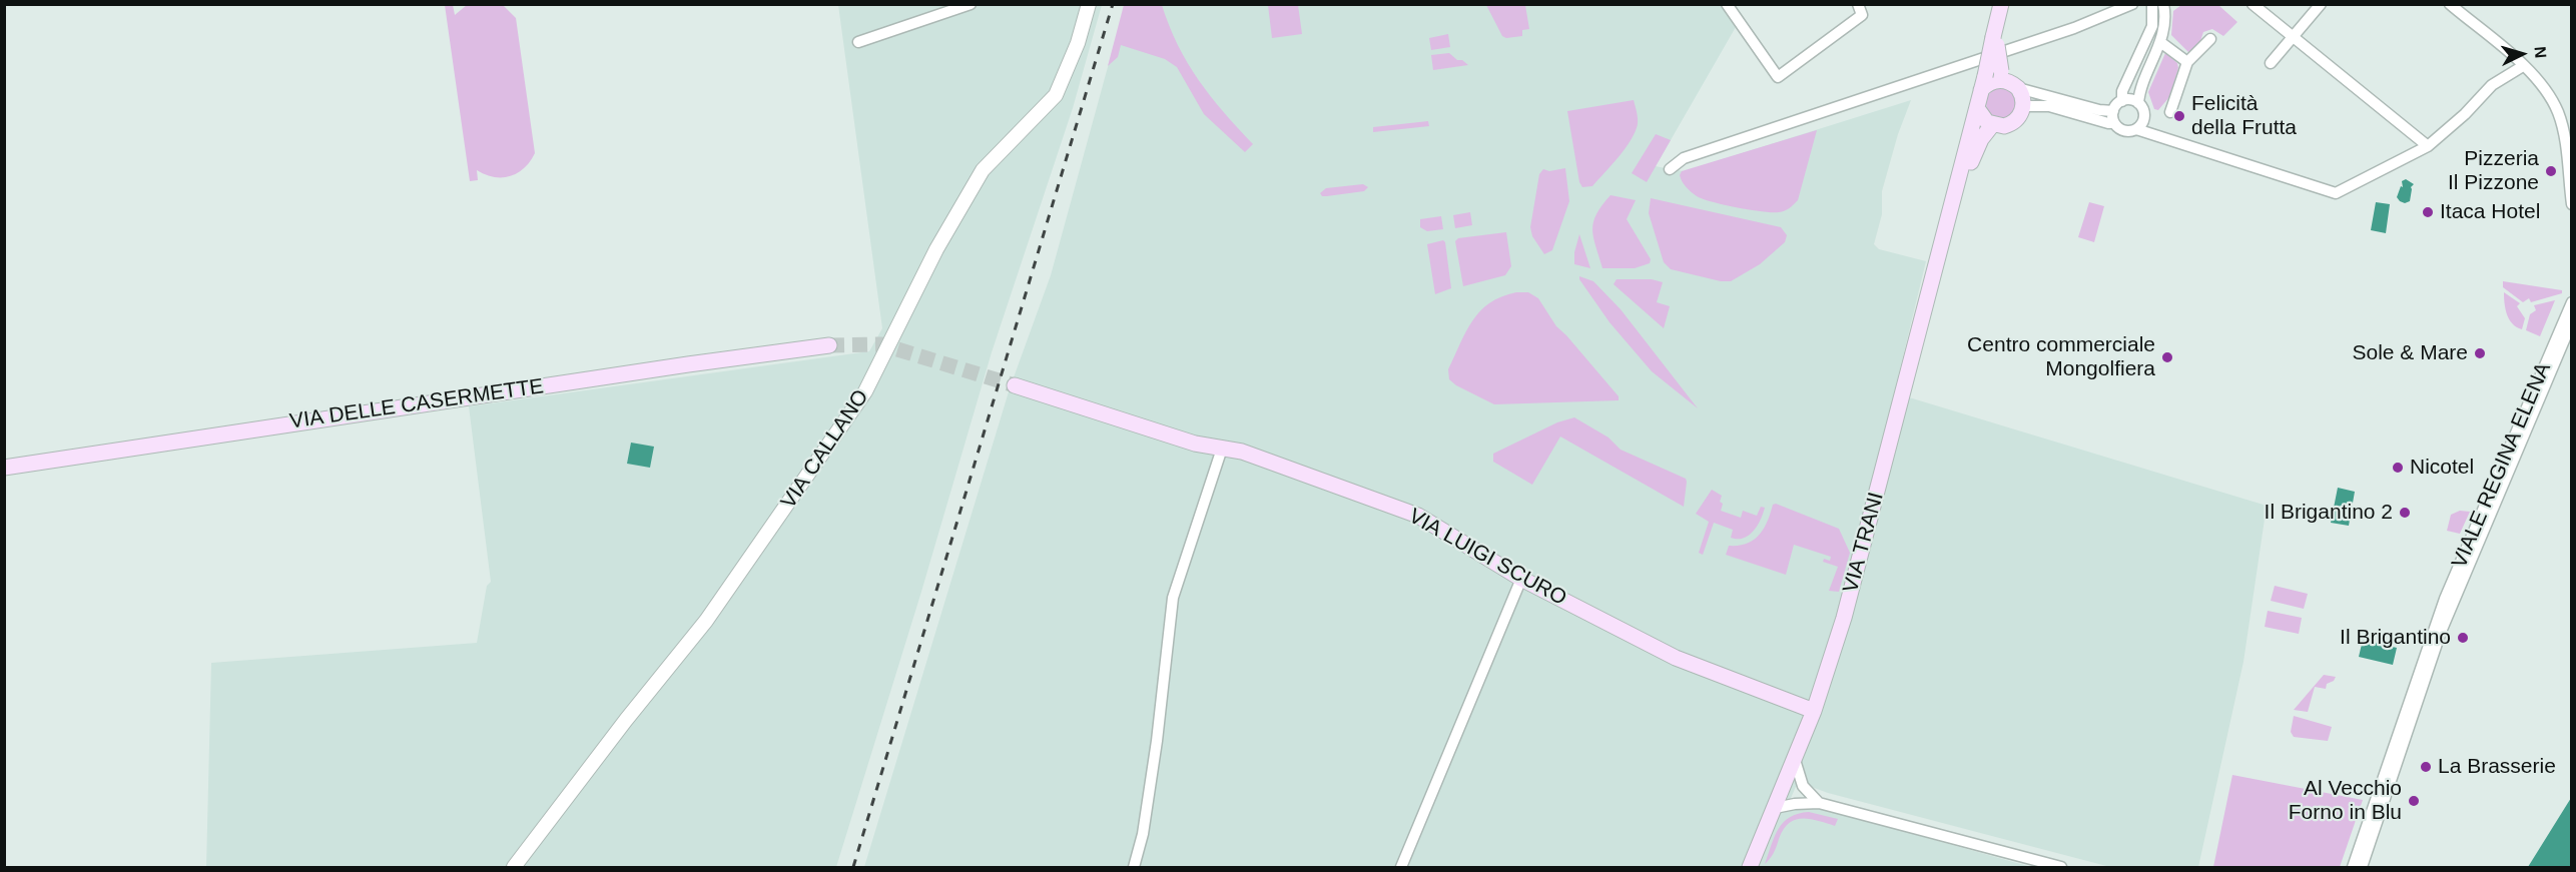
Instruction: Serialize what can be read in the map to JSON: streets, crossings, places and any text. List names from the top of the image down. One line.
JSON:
{"streets":{"main road":["VIA DELLE CASERMETTE","VIA TRANI","VIA LUIGI SCURO"],"street":["VIA CALLANO","VIALE REGINA ELENA"]},"crossings":[["VIA TRANI","VIA LUIGI SCURO"]],"places":["Felicità della Frutta","Pizzeria Il Pizzone","Itaca Hotel","Sole & Mare","Centro commerciale Mongolfiera","Nicotel","Il Brigantino 2","Il Brigantino","La Brasserie","Al Vecchio Forno in Blu"],"north":"right"}
